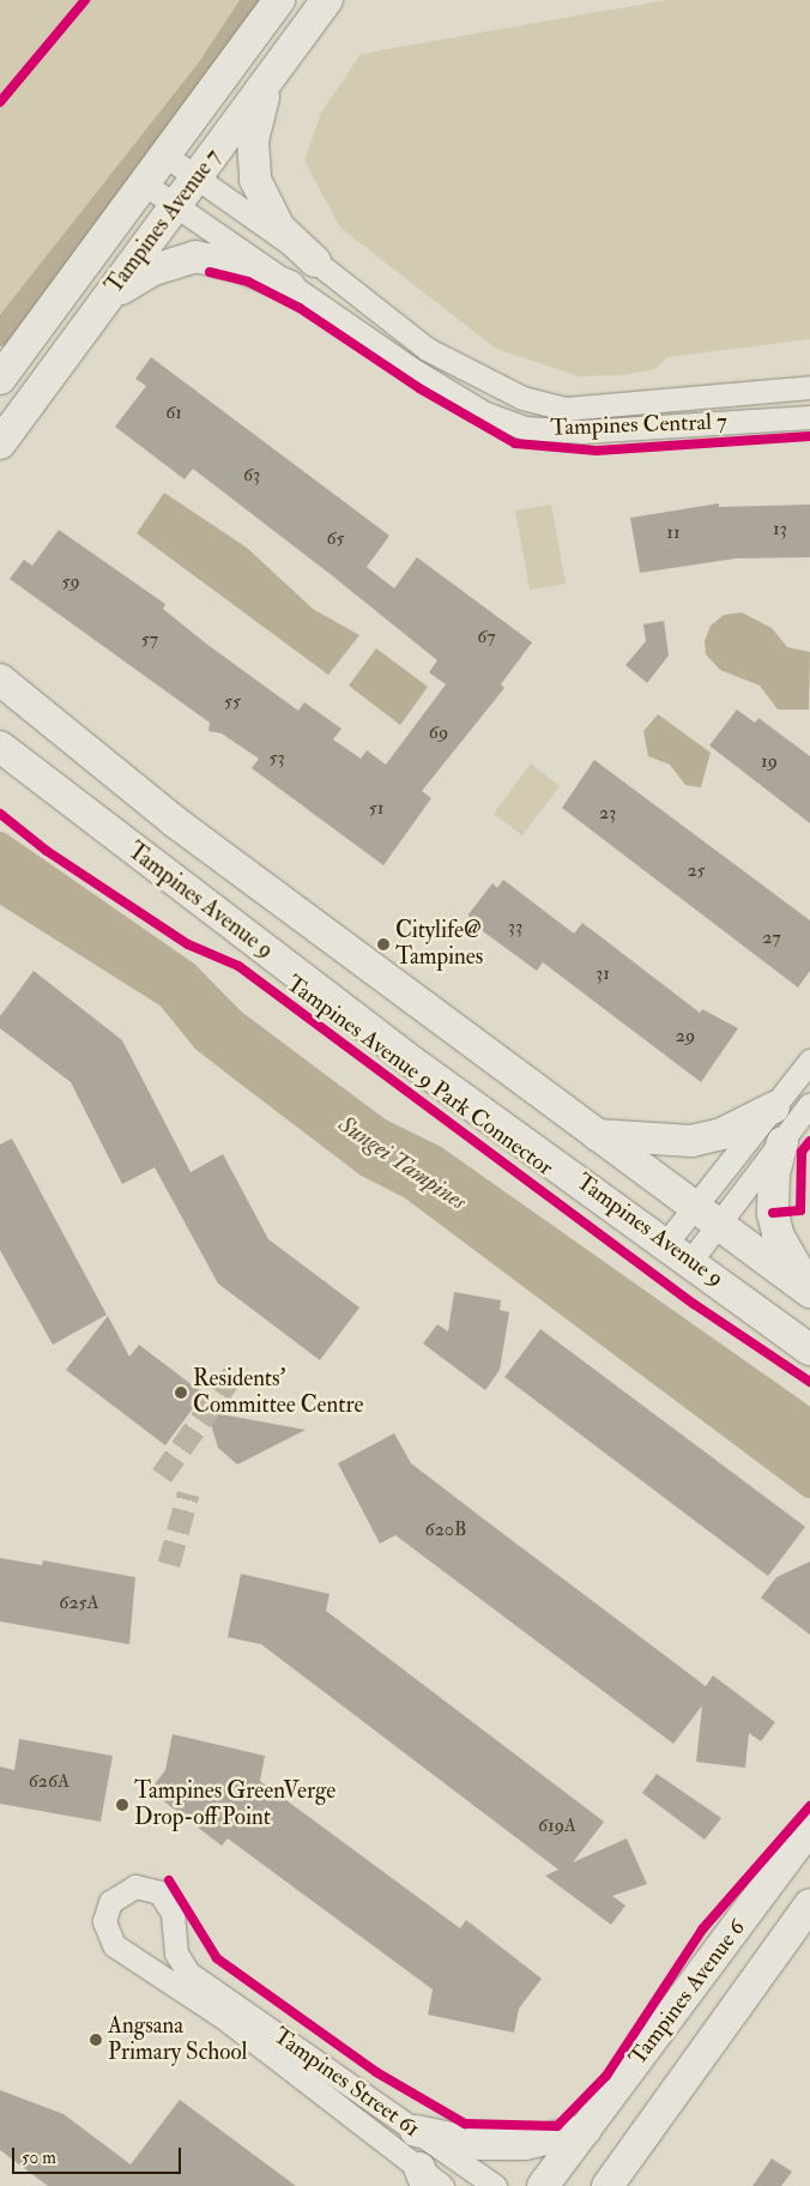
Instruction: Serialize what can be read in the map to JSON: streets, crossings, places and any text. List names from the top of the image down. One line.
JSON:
{"streets":{"main road":["Tampines Avenue 7","Tampines Avenue 9","Tampines Avenue 6"],"street":["Tampines Central 7","Tampines Street 61"],"cycle path":["Tampines Avenue 9 Park Connector"]},"crossings":[["Tampines Avenue 7","Tampines Central 7"]],"water":["Sungei Tampines"],"places":["Citylife@ Tampines","Residents' Committee Centre","Tampines GreenVerge Drop-off Point","Angsana Primary School"],"house_numbers":["61","63","13","11","65","59","67","57","55","69","53","19","51","23","25","33","27","31","29","620B","625A","626A","619A"],"scale_bar":"50 m"}
